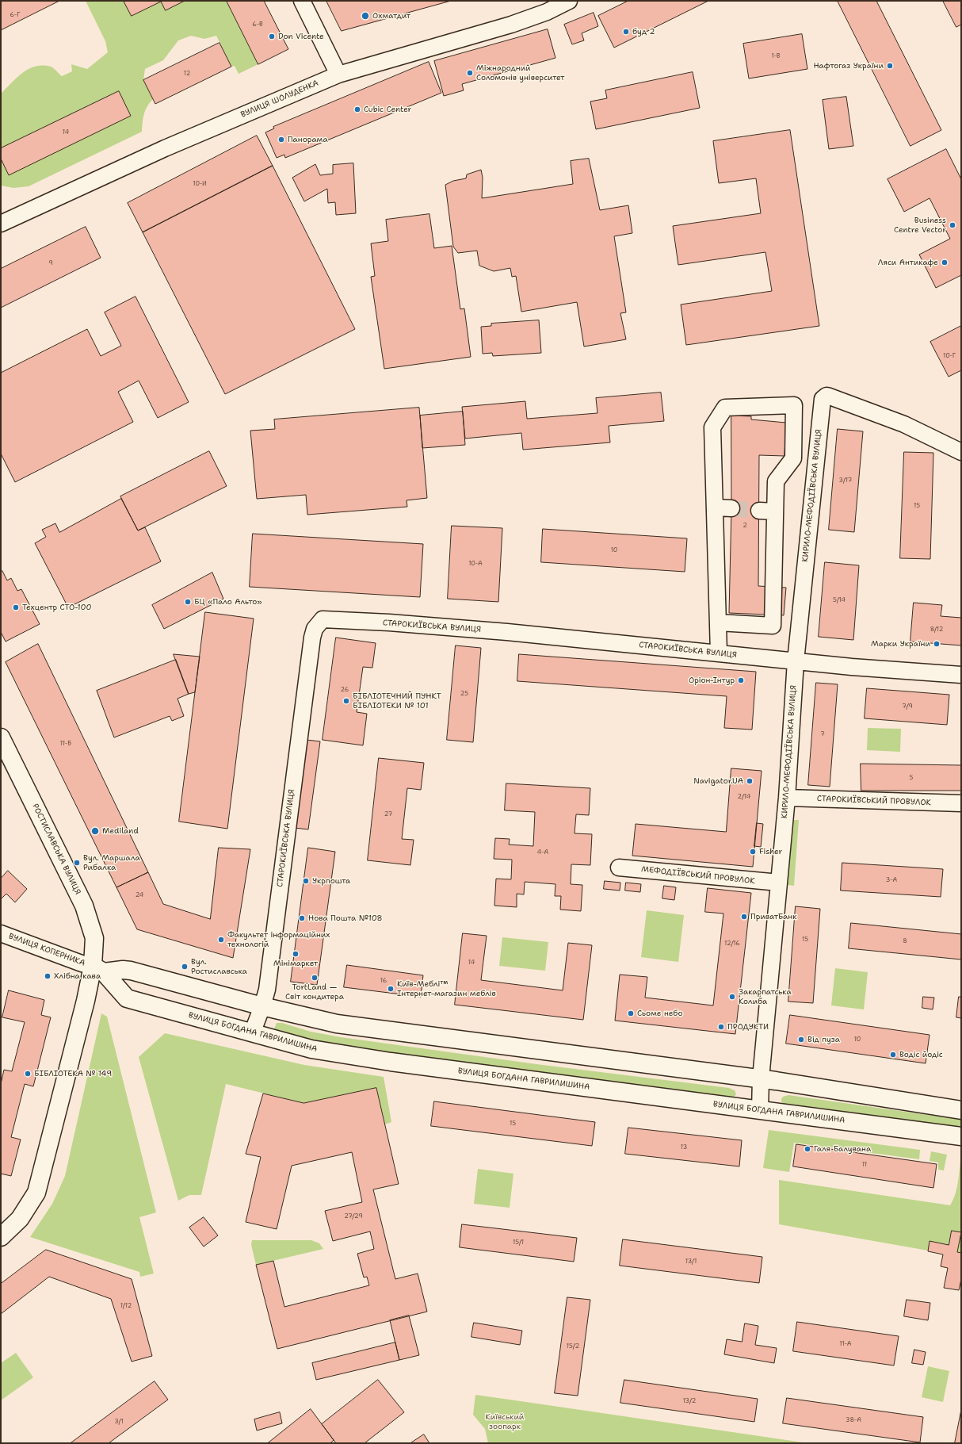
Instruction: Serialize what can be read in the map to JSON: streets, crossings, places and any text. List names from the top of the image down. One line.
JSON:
{"streets":{"street":["ВУЛИЦЯ ШОЛУДЕНКА","КИРИЛО-МЕФОДІЇВСЬКА ВУЛИЦЯ","СТАРОКИЇВСЬКА ВУЛИЦЯ","СТАРОКИЇВСЬКИЙ ПРОВУЛОК","РОСТИСЛАВСЬКА ВУЛИЦЯ","МЕФОДІЇВСЬКИЙ ПРОВУЛОК","ВУЛИЦЯ КОПЕРНИКА","ВУЛИЦЯ БОГДАНА ГАВРИЛИШИНА"]},"crossings":[["КИРИЛО-МЕФОДІЇВСЬКА ВУЛИЦЯ","СТАРОКИЇВСЬКА ВУЛИЦЯ"],["КИРИЛО-МЕФОДІЇВСЬКА ВУЛИЦЯ","СТАРОКИЇВСЬКИЙ ПРОВУЛОК"],["КИРИЛО-МЕФОДІЇВСЬКА ВУЛИЦЯ","МЕФОДІЇВСЬКИЙ ПРОВУЛОК"],["КИРИЛО-МЕФОДІЇВСЬКА ВУЛИЦЯ","ВУЛИЦЯ БОГДАНА ГАВРИЛИШИНА"],["СТАРОКИЇВСЬКА ВУЛИЦЯ","ВУЛИЦЯ БОГДАНА ГАВРИЛИШИНА"],["РОСТИСЛАВСЬКА ВУЛИЦЯ","ВУЛИЦЯ КОПЕРНИКА"],["РОСТИСЛАВСЬКА ВУЛИЦЯ","ВУЛИЦЯ БОГДАНА ГАВРИЛИШИНА"],["ВУЛИЦЯ КОПЕРНИКА","ВУЛИЦЯ БОГДАНА ГАВРИЛИШИНА"]],"parks":["Київський зоопарк"],"places":["Охматдит","буд 2","Don Vicente","Нафтогаз України","Міжнародний Соломонів університет","Cubic Center","Панорама","Business Centre Vector","Ляси Антикафе","БЦ «Пало Альто»","Техцентр СТО-100","Марки України","Оріон-Інтур","БІБЛІОТЕЧНИЙ ПУНКТ БІБЛІОТЕКИ № 101","Navigator.UA","Mediland","Fisher","Вул. Маршала Рибалка","Укрпошта","ПриватБанк","Нова Пошта №108","Факультет інформаційних технологій","Мінімаркет","Вул. Ростиславська","Хлібна кава","TortLand — Світ кондитера","Київ-Меблі™ Інтернет-магазин меблів","Закарпатська Колиба","Сьоме небо","ПРОДУКТИ","Від пуза","Водіс йодіс","БІБЛІОТЕКА № 149","Галя Балувана"],"house_numbers":["6-Г","6-В","1-В","12","14","10-И","9","10-Г","3/17","15","2","10","10-А","5/14","8/12","26","25","7/9","7","11-Б","5","2/14","27","4-А","3-А","24","15","8","12/16","14","16","10","15","13","11","27/29","15/1","13/1","1/12","11-А","15/2","13/2","38-А","3/1"]}
